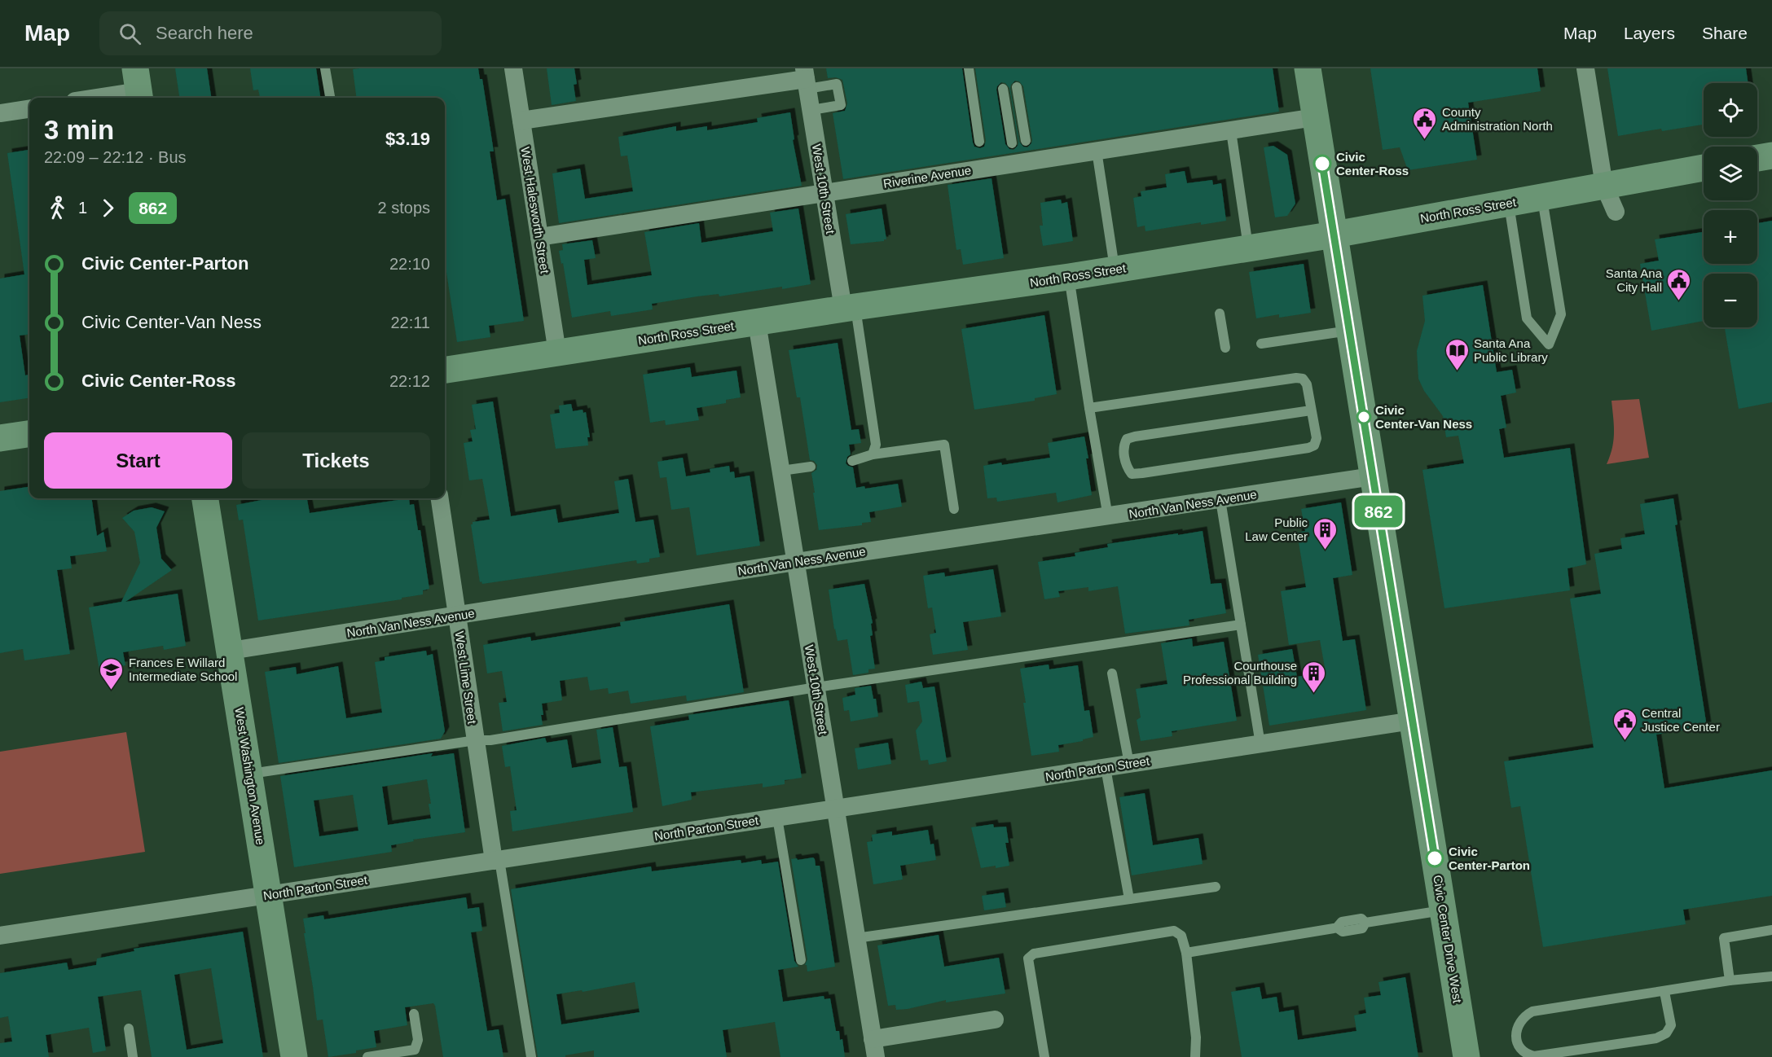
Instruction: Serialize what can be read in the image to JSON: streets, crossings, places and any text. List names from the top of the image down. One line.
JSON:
{"streets":{"street":["Riverine Avenue","West 10th Street","West Halesworth Street","North Ross Street","North Van Ness Avenue","West Lime Street","North Parton Street","West Washington Avenue","Civic Center Drive West"]},"crossings":[["Riverine Avenue","West 10th Street"],["Riverine Avenue","West Halesworth Street"],["Riverine Avenue","Civic Center Drive West"],["West 10th Street","North Ross Street"],["West 10th Street","North Van Ness Avenue"],["West 10th Street","North Parton Street"],["West Halesworth Street","North Ross Street"],["North Ross Street","Civic Center Drive West"],["North Van Ness Avenue","West Lime Street"],["North Van Ness Avenue","West Washington Avenue"],["North Van Ness Avenue","Civic Center Drive West"],["West Lime Street","North Parton Street"],["North Parton Street","West Washington Avenue"],["North Parton Street","Civic Center Drive West"]],"places":{"public building":["County Administration North","Santa Ana City Hall","Central Justice Center"],"other":["Civic Center-Ross","Civic Center-Van Ness","Civic Center-Parton"],"library":["Santa Ana Public Library"],"building":["Public Law Center","Courthouse Professional Building"],"school or university":["Frances E Willard Intermediate School"]},"lines":["bus line 862"],"page":{"header":"Map","search":"Search here","nav":["Map","Layers","Share"],"on_map":"862","map_buttons":["+","−"],"heading":["3 min","22:09 – 22:12 · Bus","$3.19"],"legs":["1","862","2 stops"],"list":[{"name":"Civic Center-Parton","value":"22:10"},{"name":"Civic Center-Van Ness","value":"22:11"},{"name":"Civic Center-Ross","value":"22:12"}],"buttons":["Start","Tickets"]}}
